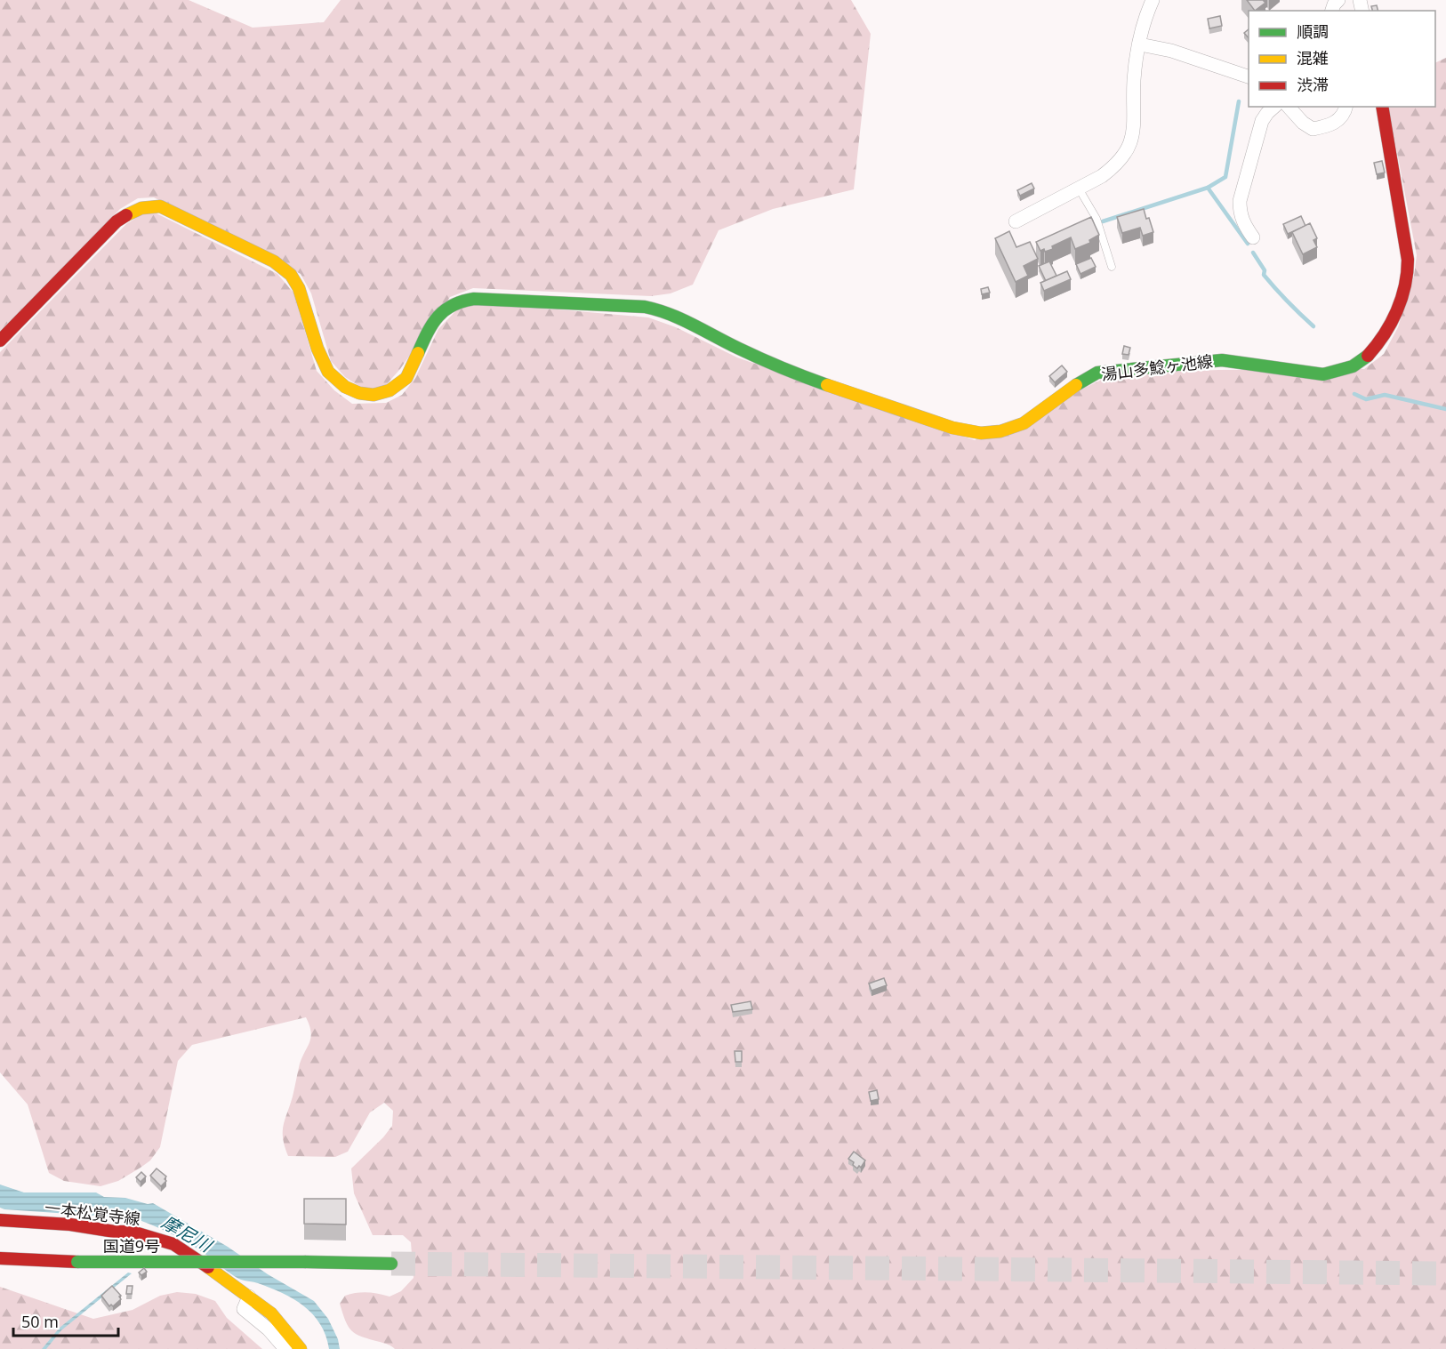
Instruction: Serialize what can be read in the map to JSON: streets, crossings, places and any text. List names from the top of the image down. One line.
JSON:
{"streets":{"main road":["湯山多鯰ヶ池線","一本松覚寺線","国道9号"]},"water":["摩尼川"],"legend":["順調","混雑","渋滞"],"scale_bar":"50 m"}
